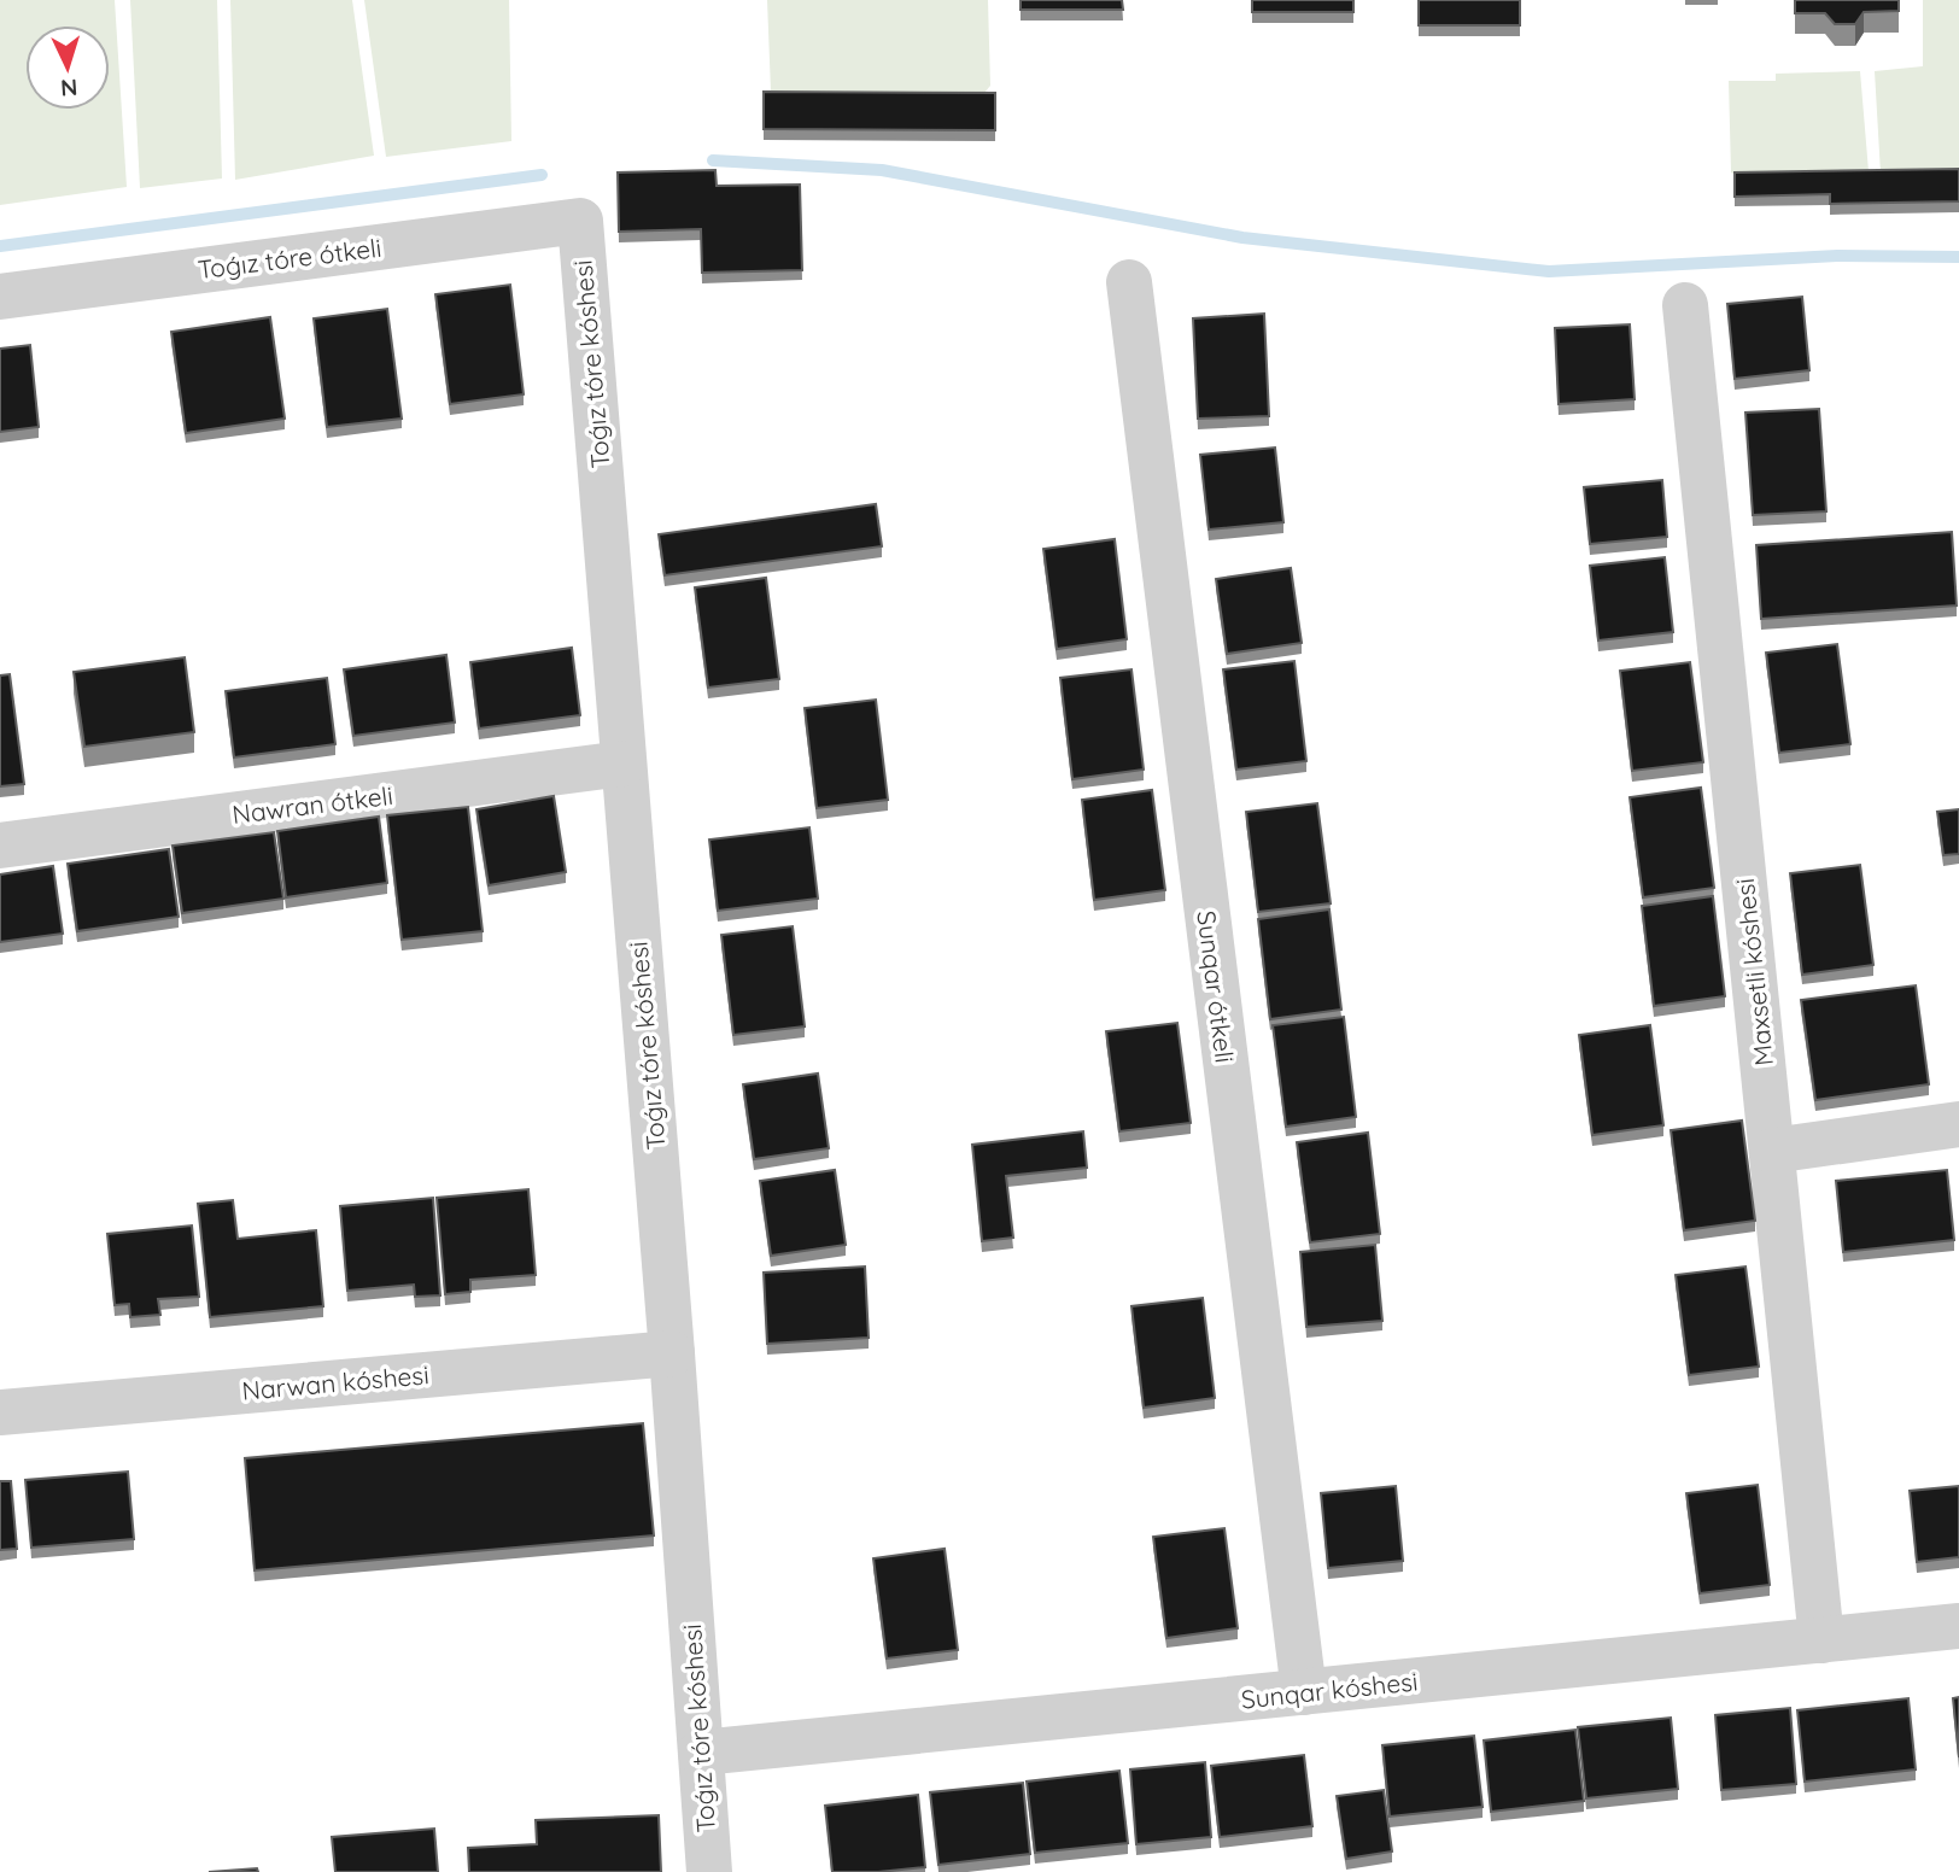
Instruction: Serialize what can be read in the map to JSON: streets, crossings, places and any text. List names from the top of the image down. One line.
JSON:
{"streets":{"street":["Toǵız tóre ótkeli","Toǵız tóre kóshesi","Nawran ótkeli","Maxsetli kóshesi","Sunqar ótkeli","Narwan kóshesi","Sunqar kóshesi"]},"crossings":[["Toǵız tóre ótkeli","Toǵız tóre kóshesi"],["Toǵız tóre kóshesi","Nawran ótkeli"],["Toǵız tóre kóshesi","Narwan kóshesi"],["Toǵız tóre kóshesi","Sunqar kóshesi"],["Maxsetli kóshesi","Sunqar kóshesi"],["Sunqar ótkeli","Sunqar kóshesi"]],"north":"bottom"}
